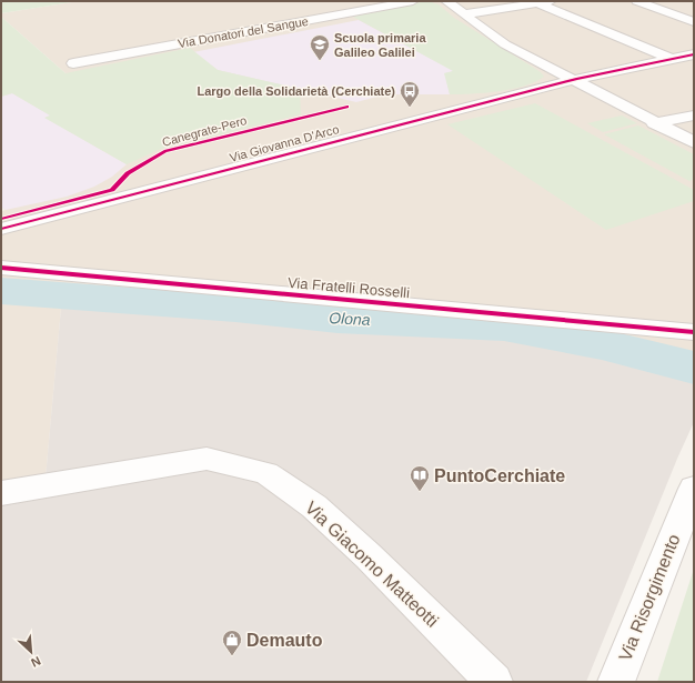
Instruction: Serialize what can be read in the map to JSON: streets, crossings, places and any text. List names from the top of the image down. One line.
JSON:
{"streets":{"street":["Via Donatori del Sangue","Via Giovanna D'Arco","Via Fratelli Rosselli","Via Giacomo Matteotti","Via Risorgimento"],"cycle path":["Canegrate-Pero"]},"water":["Olona"],"places":{"school or university":["Scuola primaria Galileo Galilei"],"bus stop":["Largo della Solidarietà (Cerchiate)"],"library":["PuntoCerchiate"],"shop":["Demauto"]},"north":"bottom right"}
